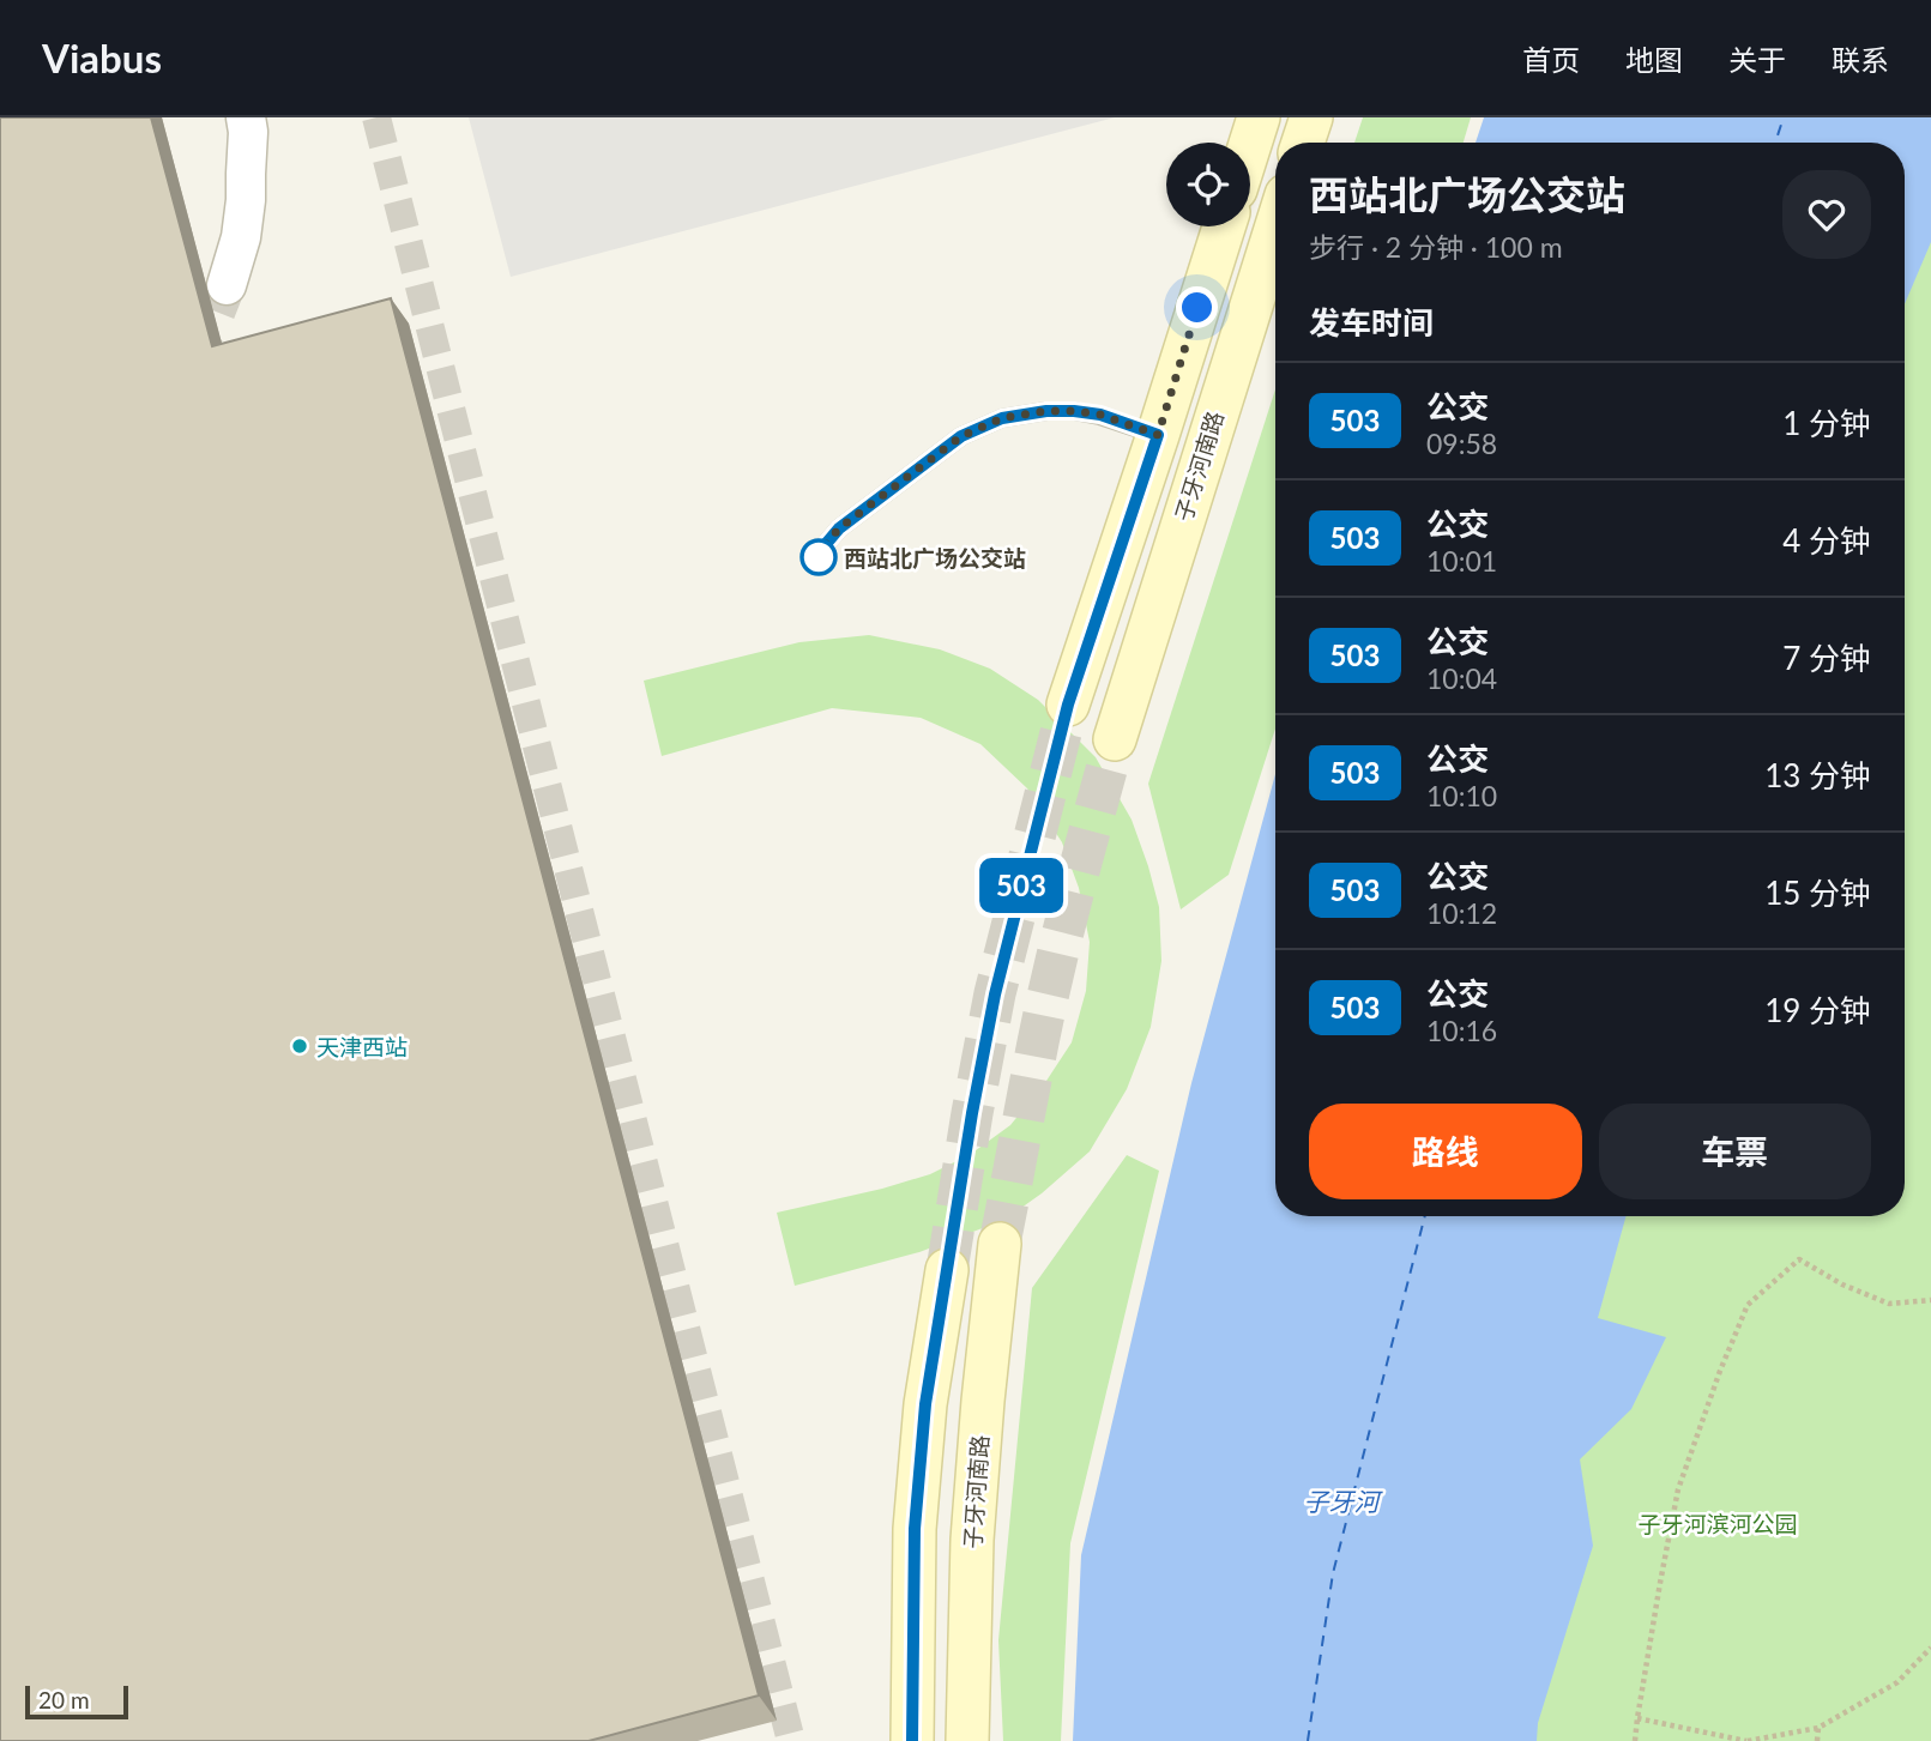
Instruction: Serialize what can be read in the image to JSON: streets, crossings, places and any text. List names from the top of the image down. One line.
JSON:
{"streets":{"main road":["子牙河南路"]},"water":["子牙河"],"parks":["子牙河滨河公园"],"places":["西站北广场公交站","天津西站"],"lines":["bus line 503"],"scale_bar":"20 m","page":{"header":"Viabus","nav":["首页","地图","关于","联系"],"on_map":"503","heading":[["西站北广场公交站","步行 · 2 分钟 · 100 m"],"发车时间"],"list":[{"mark":"503","name":"公交","note":"09:58","value":"1 分钟"},{"mark":"503","name":"公交","note":"10:01","value":"4 分钟"},{"mark":"503","name":"公交","note":"10:04","value":"7 分钟"},{"mark":"503","name":"公交","note":"10:10","value":"13 分钟"},{"mark":"503","name":"公交","note":"10:12","value":"15 分钟"},{"mark":"503","name":"公交","note":"10:16","value":"19 分钟"}],"buttons":["路线","车票"],"scale":"20 m"}}
